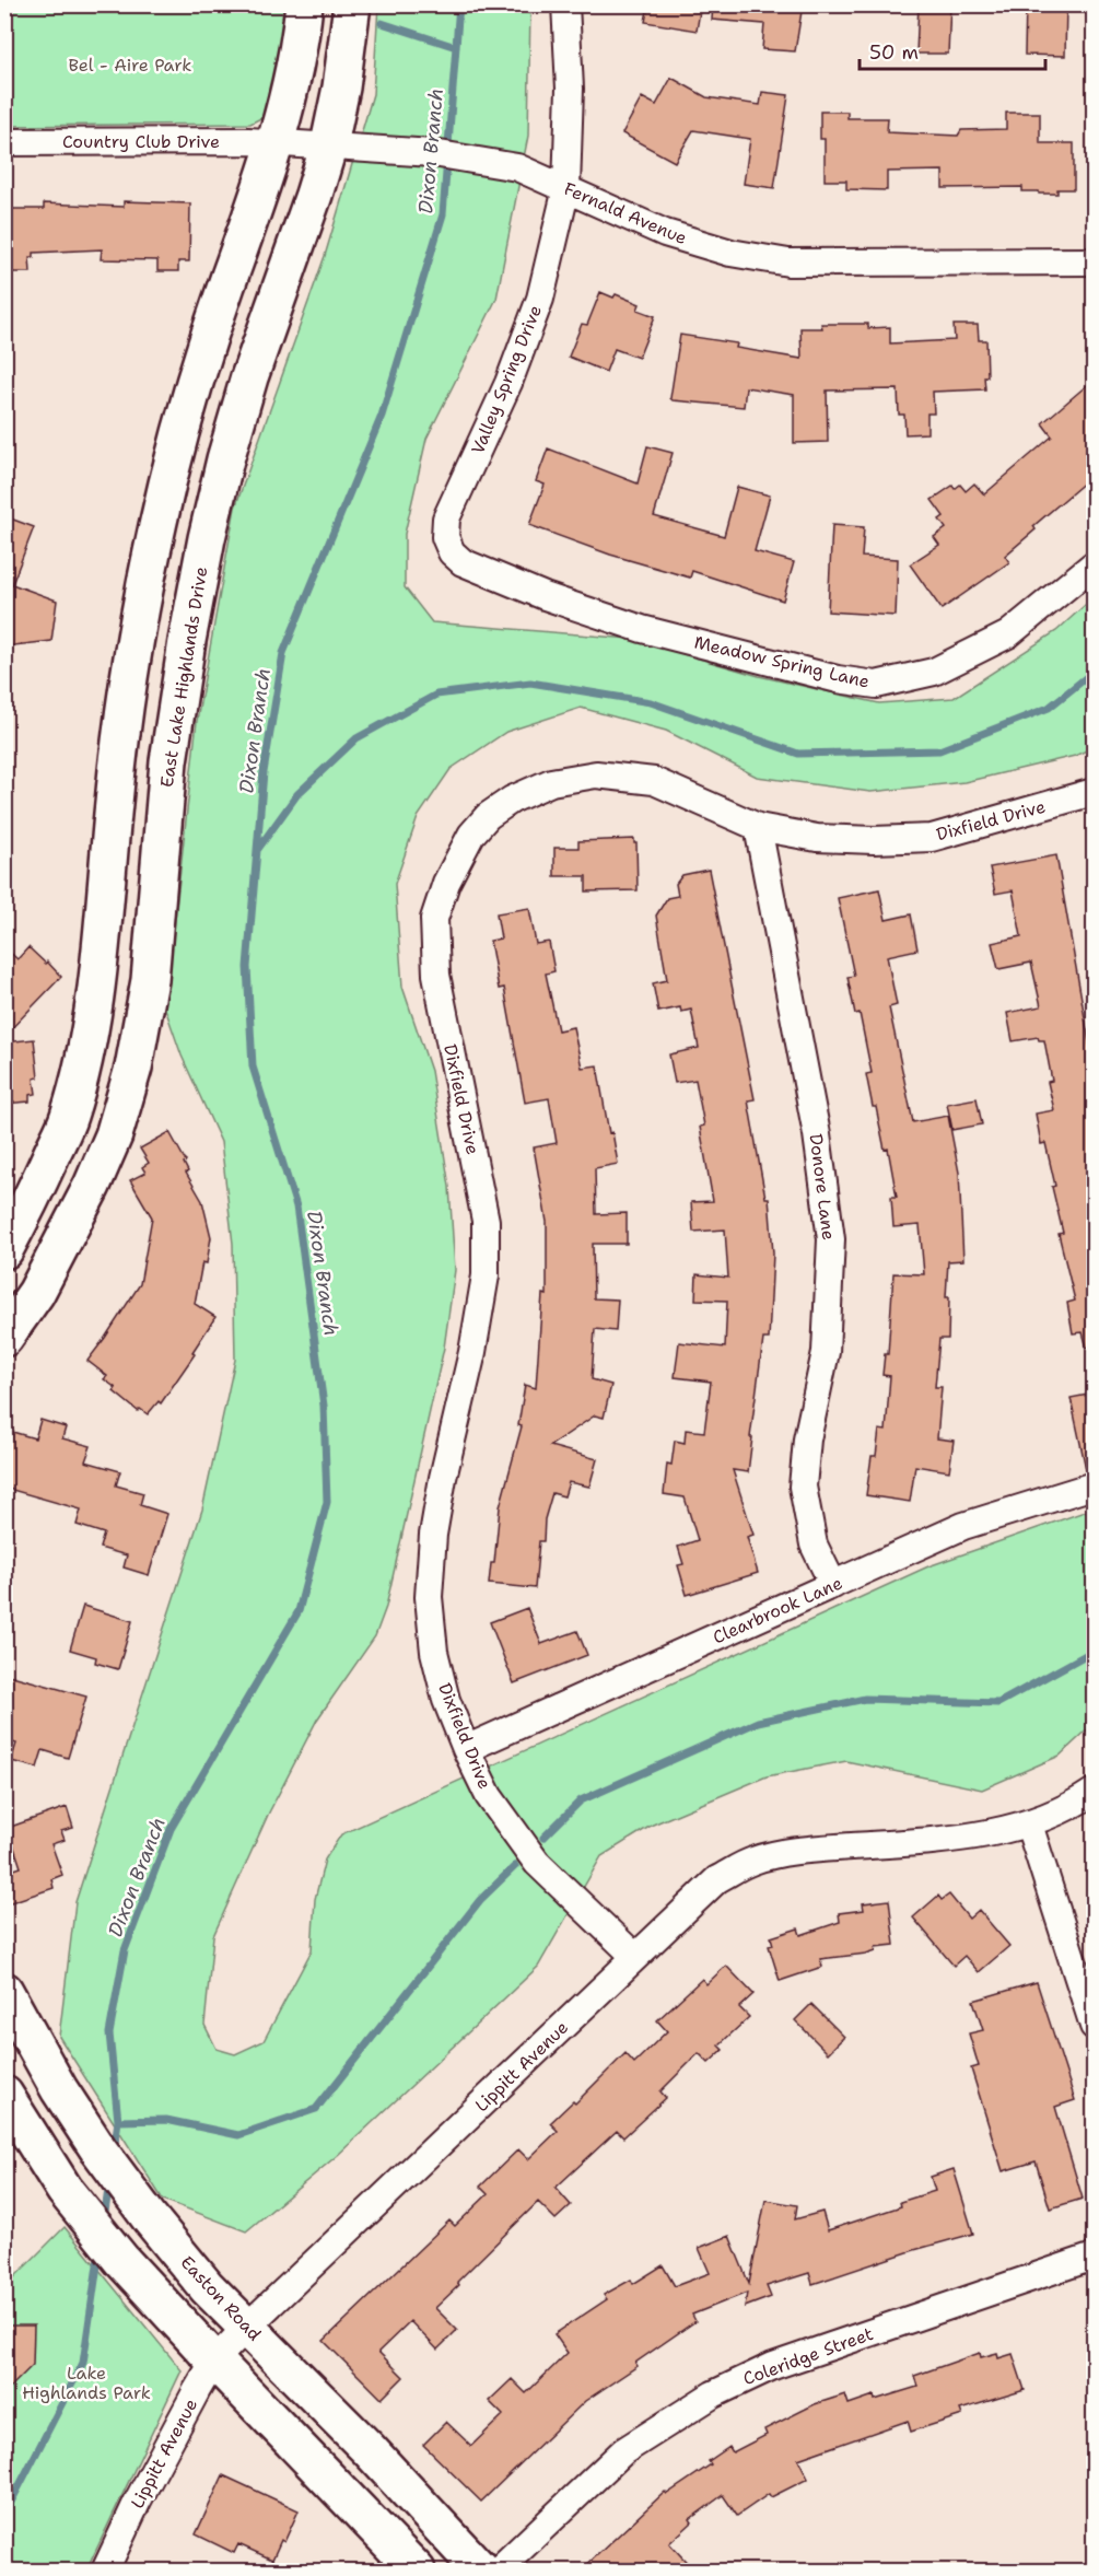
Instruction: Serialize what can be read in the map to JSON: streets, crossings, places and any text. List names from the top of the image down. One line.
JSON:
{"streets":{"main road":["East Lake Highlands Drive","Easton Road"],"street":["Country Club Drive","Fernald Avenue","Valley Spring Drive","Meadow Spring Lane","Dixfield Drive","Donore Lane","Clearbrook Lane","Lippitt Avenue","Coleridge Street"]},"crossings":[["Country Club Drive","Fernald Avenue"],["Fernald Avenue","Valley Spring Drive"],["Fernald Avenue","East Lake Highlands Drive"],["Valley Spring Drive","Meadow Spring Lane"],["Dixfield Drive","Donore Lane"],["Dixfield Drive","Clearbrook Lane"],["Dixfield Drive","Lippitt Avenue"],["Donore Lane","Clearbrook Lane"],["Lippitt Avenue","Easton Road"]],"water":["Dixon Branch"],"parks":["Bel - Aire Park","Lake Highlands Park"],"scale_bar":"50 m"}
